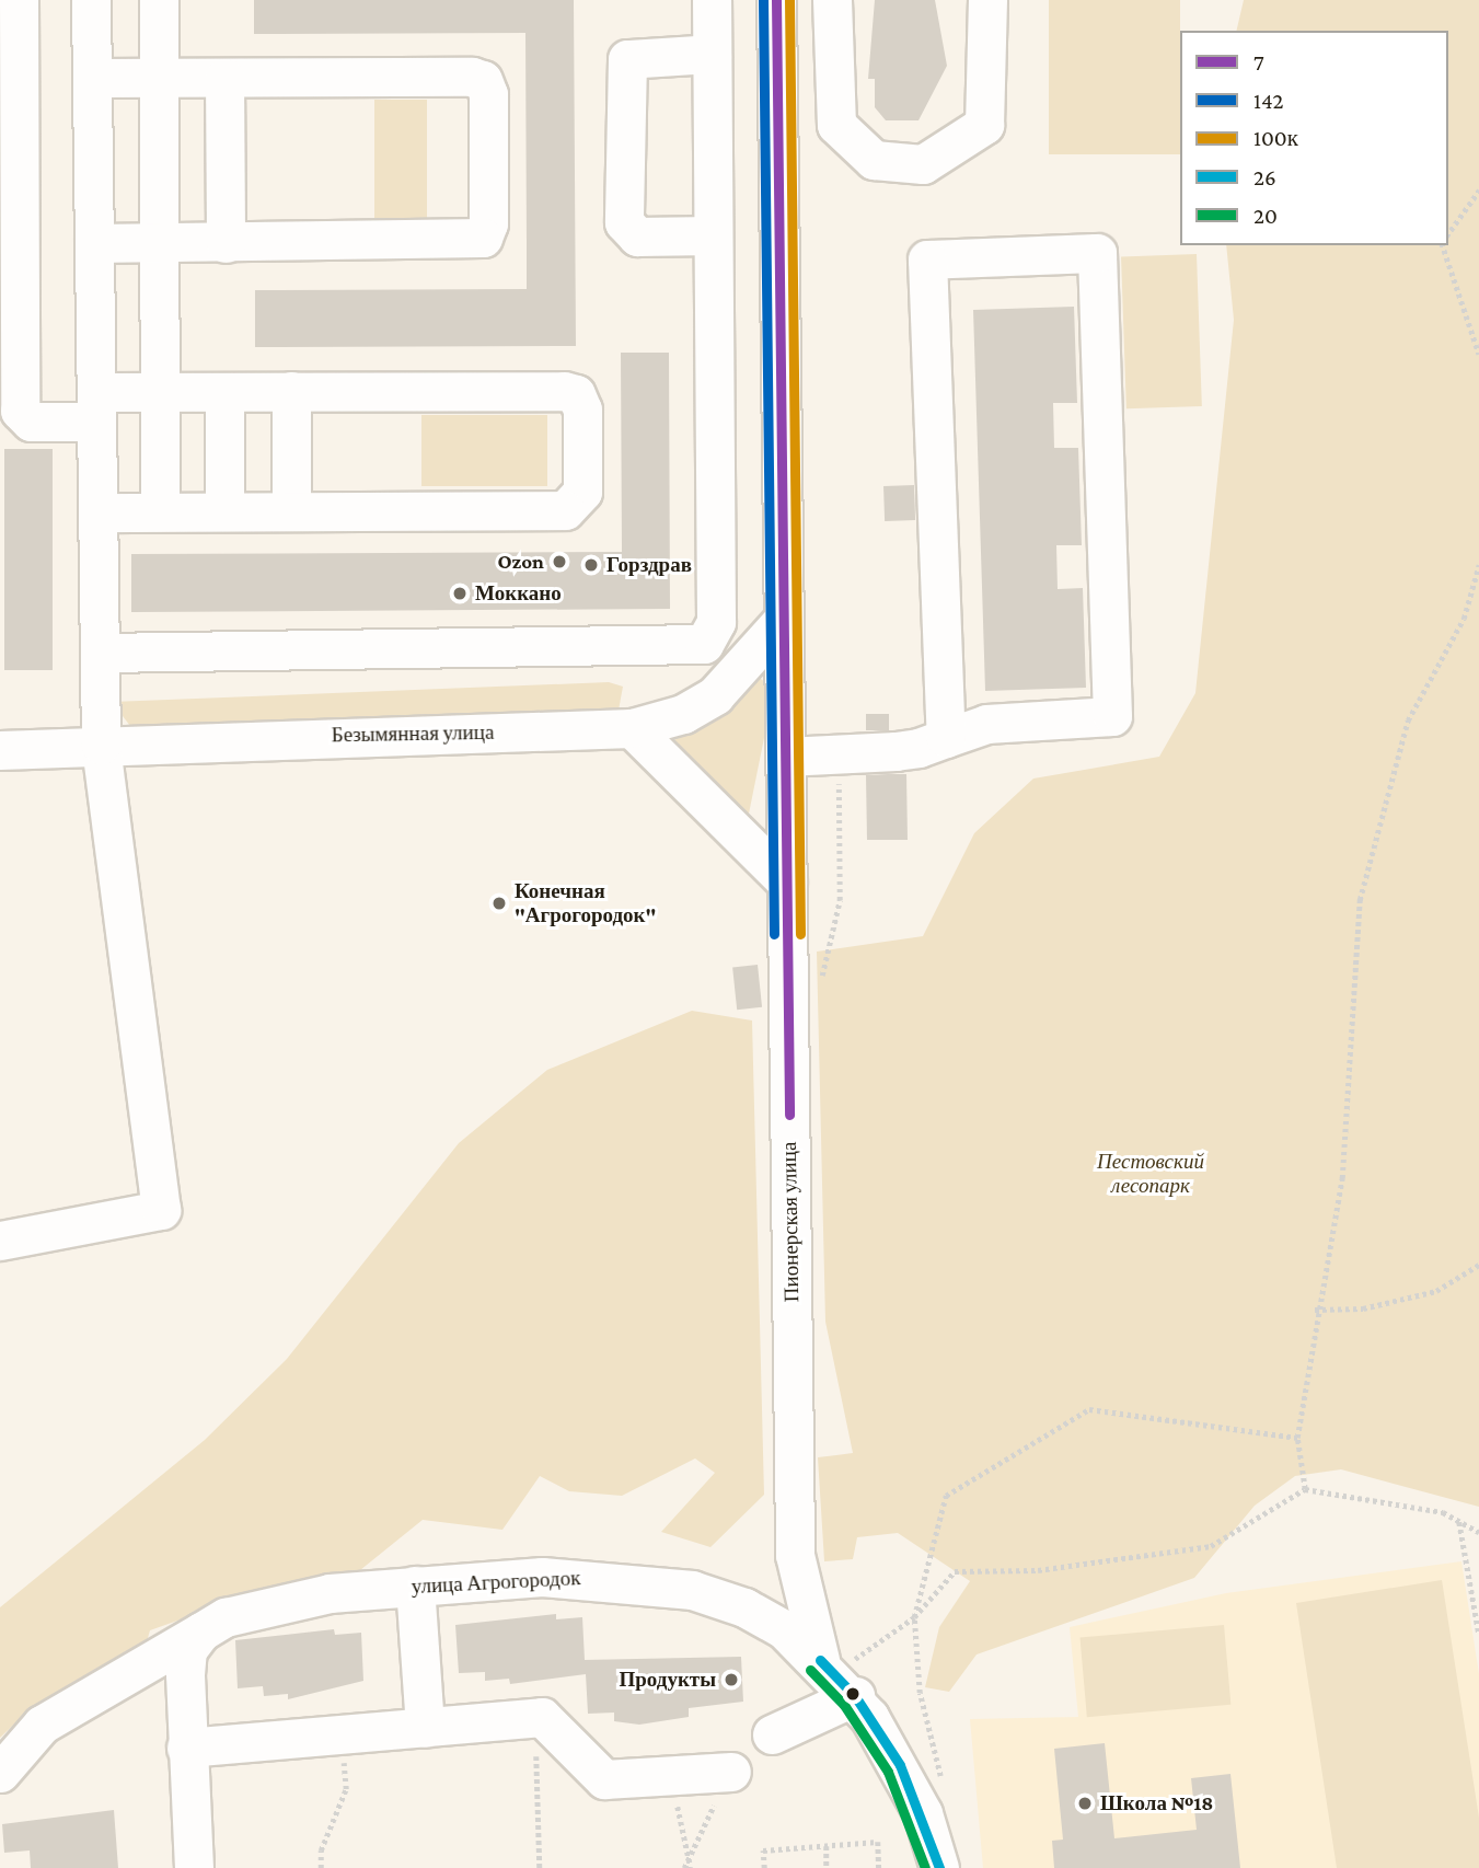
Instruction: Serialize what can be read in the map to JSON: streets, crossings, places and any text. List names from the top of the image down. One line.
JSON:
{"streets":{"street":["Безымянная улица","Пионерская улица","улица Агрогородок"]},"crossings":[["Безымянная улица","Пионерская улица"],["Пионерская улица","улица Агрогородок"]],"parks":["Пестовский лесопарк"],"places":["Ozon","Горздрав","Моккано","Конечная \"Агрогородок\"","Продукты","Школа №18"],"lines":["transit line 7","transit line 142","transit line 100к","transit line 26","transit line 20"],"legend":["7","142","100к","26","20"]}
